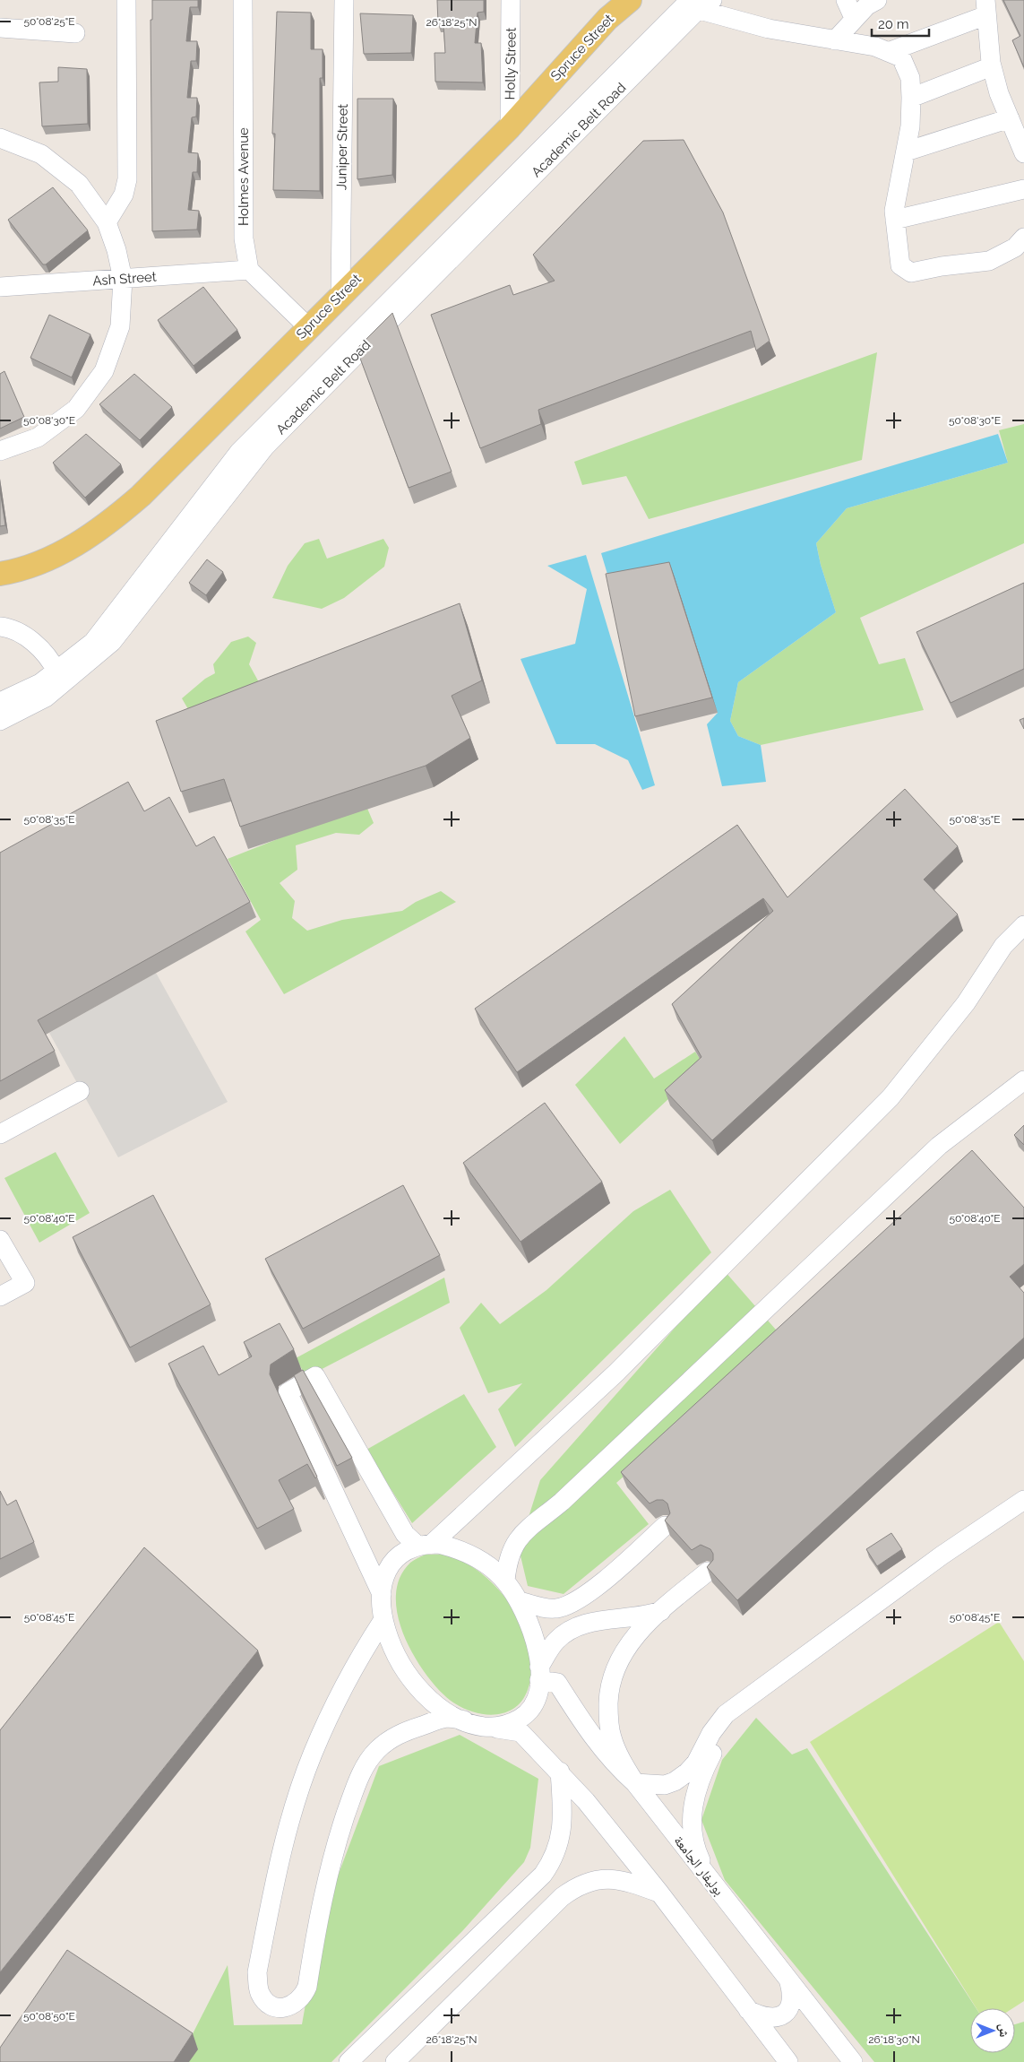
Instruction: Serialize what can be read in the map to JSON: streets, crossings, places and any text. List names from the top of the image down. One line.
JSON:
{"streets":{"main road":["Spruce Street"],"street":["Holly Street","Academic Belt Road","Juniper Street","Holmes Avenue","Ash Street","بوليفار الجامعة"]},"crossings":[["Spruce Street","Holly Street"],["Spruce Street","Juniper Street"],["Holmes Avenue","Ash Street"]],"scale_bar":"20 m","north":"right","coordinates":["50°08'25\"E","26°18'25\"N","50°08'30\"E","50°08'35\"E","50°08'40\"E","50°08'45\"E","50°08'50\"E","26°18'30\"N"]}
